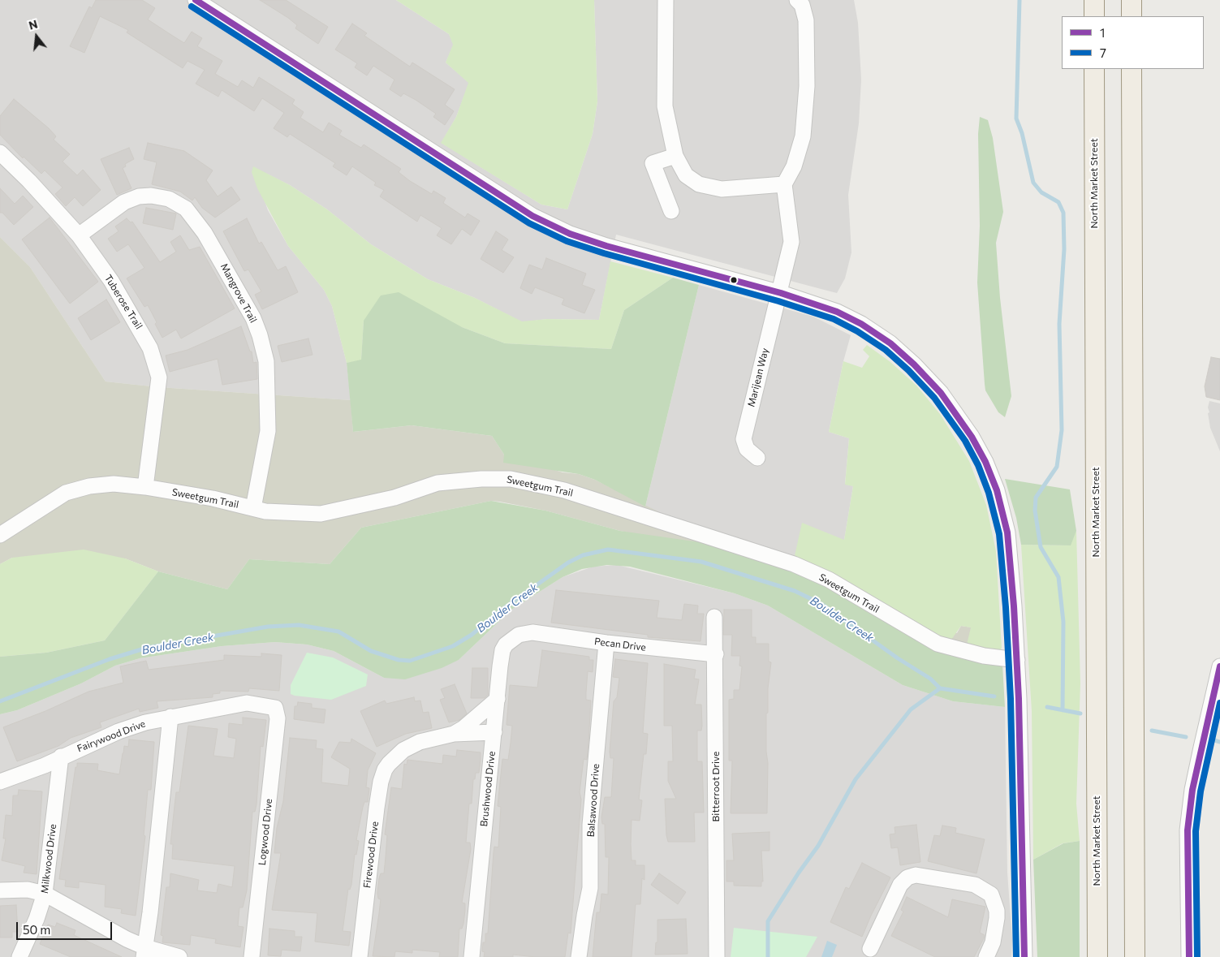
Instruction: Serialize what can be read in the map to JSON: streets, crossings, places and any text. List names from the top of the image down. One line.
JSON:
{"streets":{"main road":["North Market Street"],"street":["Mangrove Trail","Tuberose Trail","Marijean Way","Sweetgum Trail","Pecan Drive","Fairywood Drive","Bitterroot Drive","Brushwood Drive","Balsawood Drive","Logwood Drive","Firewood Drive","Milkwood Drive"]},"crossings":[["Mangrove Trail","Tuberose Trail"],["Mangrove Trail","Sweetgum Trail"],["Tuberose Trail","Sweetgum Trail"],["Pecan Drive","Bitterroot Drive"],["Pecan Drive","Brushwood Drive"],["Pecan Drive","Balsawood Drive"],["Fairywood Drive","Logwood Drive"],["Fairywood Drive","Milkwood Drive"]],"water":["Boulder Creek"],"lines":["transit line 1","transit line 7"],"legend":["1","7"],"scale_bar":"50 m","north":"top"}
